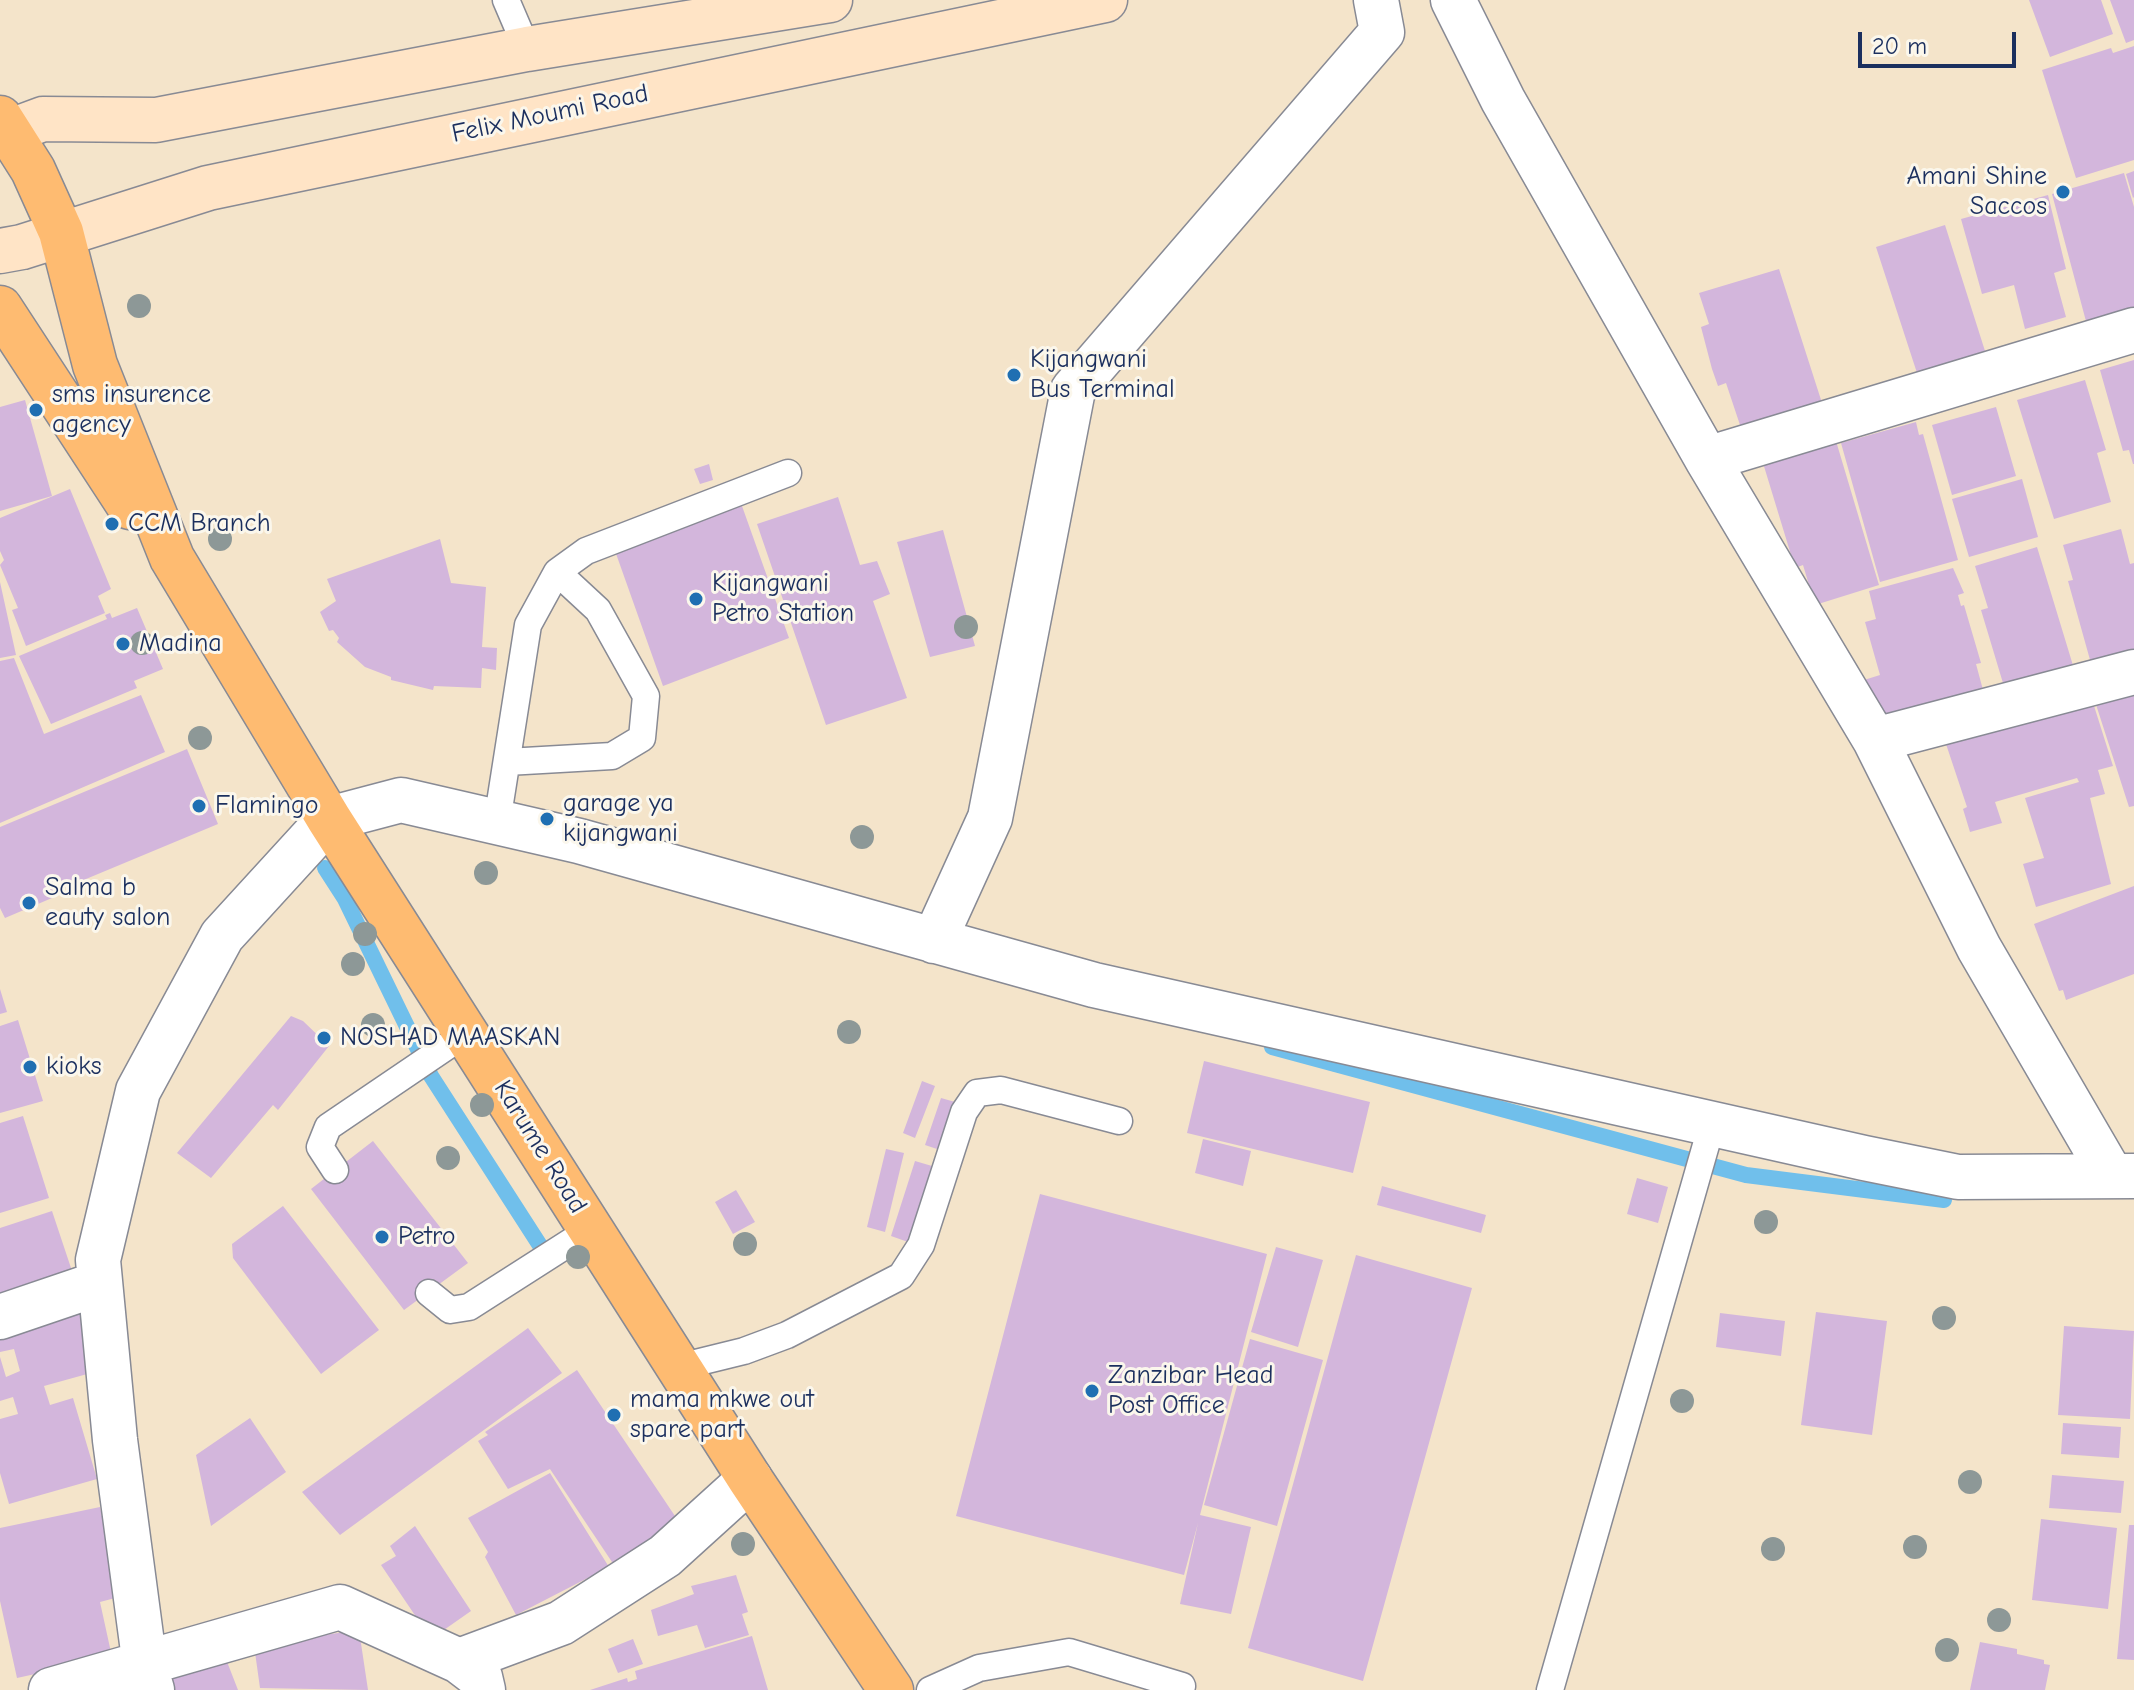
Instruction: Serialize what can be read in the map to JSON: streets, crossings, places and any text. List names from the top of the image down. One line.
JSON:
{"streets":{"main road":["Felix Moumi Road","Karume Road"]},"crossings":[["Felix Moumi Road","Karume Road"]],"places":["Amani Shine Saccos","Kijangwani Bus Terminal","sms insurence agency","CCM Branch","Kijangwani Petro Station","Madina","Flamingo","garage ya kijangwani","Salma b eauty salon","NOSHAD MAASKAN","kioks","Petro","Zanzibar Head Post Office","mama mkwe out spare part"],"scale_bar":"20 m"}
